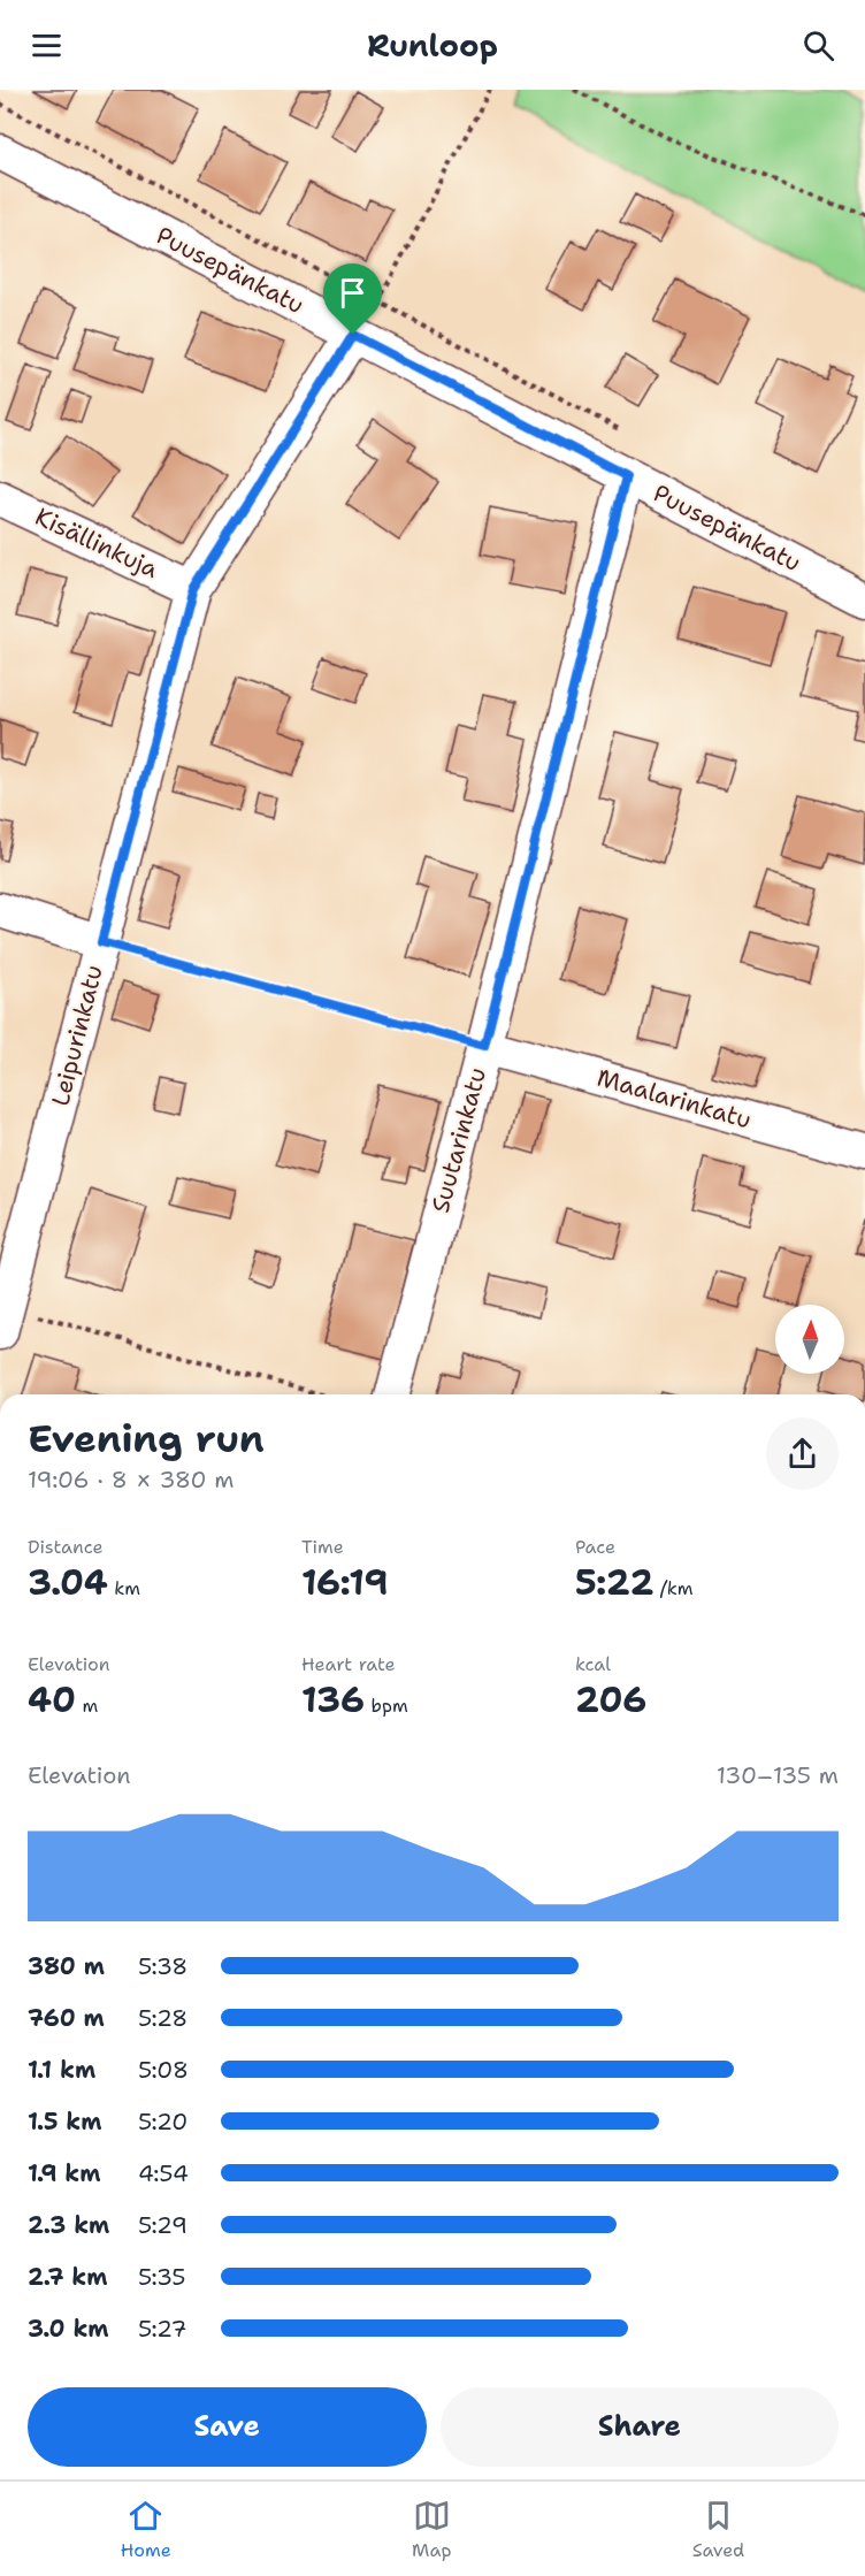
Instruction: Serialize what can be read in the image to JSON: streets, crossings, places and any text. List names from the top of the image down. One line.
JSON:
{"streets":{"street":["Puusepänkatu","Kisällinkuja","Leipurinkatu","Maalarinkatu","Suutarinkatu"]},"crossings":[["Puusepänkatu","Leipurinkatu"],["Puusepänkatu","Suutarinkatu"],["Kisällinkuja","Leipurinkatu"],["Maalarinkatu","Suutarinkatu"]],"north":"top","page":{"header":"Runloop","heading":["Evening run","19:06 · 8 × 380 m"],"stats":[["Distance","3.04 km"],["Time","16:19"],["Pace","5:22 /km"],["Elevation","40 m"],["Heart rate","136 bpm"],["kcal","206"]],"chart":["Elevation","130–135 m"],"list":[{"name":"380 m","note":"5:38"},{"name":"760 m","note":"5:28"},{"name":"1.1 km","note":"5:08"},{"name":"1.5 km","note":"5:20"},{"name":"1.9 km","note":"4:54"},{"name":"2.3 km","note":"5:29"},{"name":"2.7 km","note":"5:35"},{"name":"3.0 km","note":"5:27"}],"buttons":["Save","Share"],"tabs":["Home","Map","Saved"]}}
